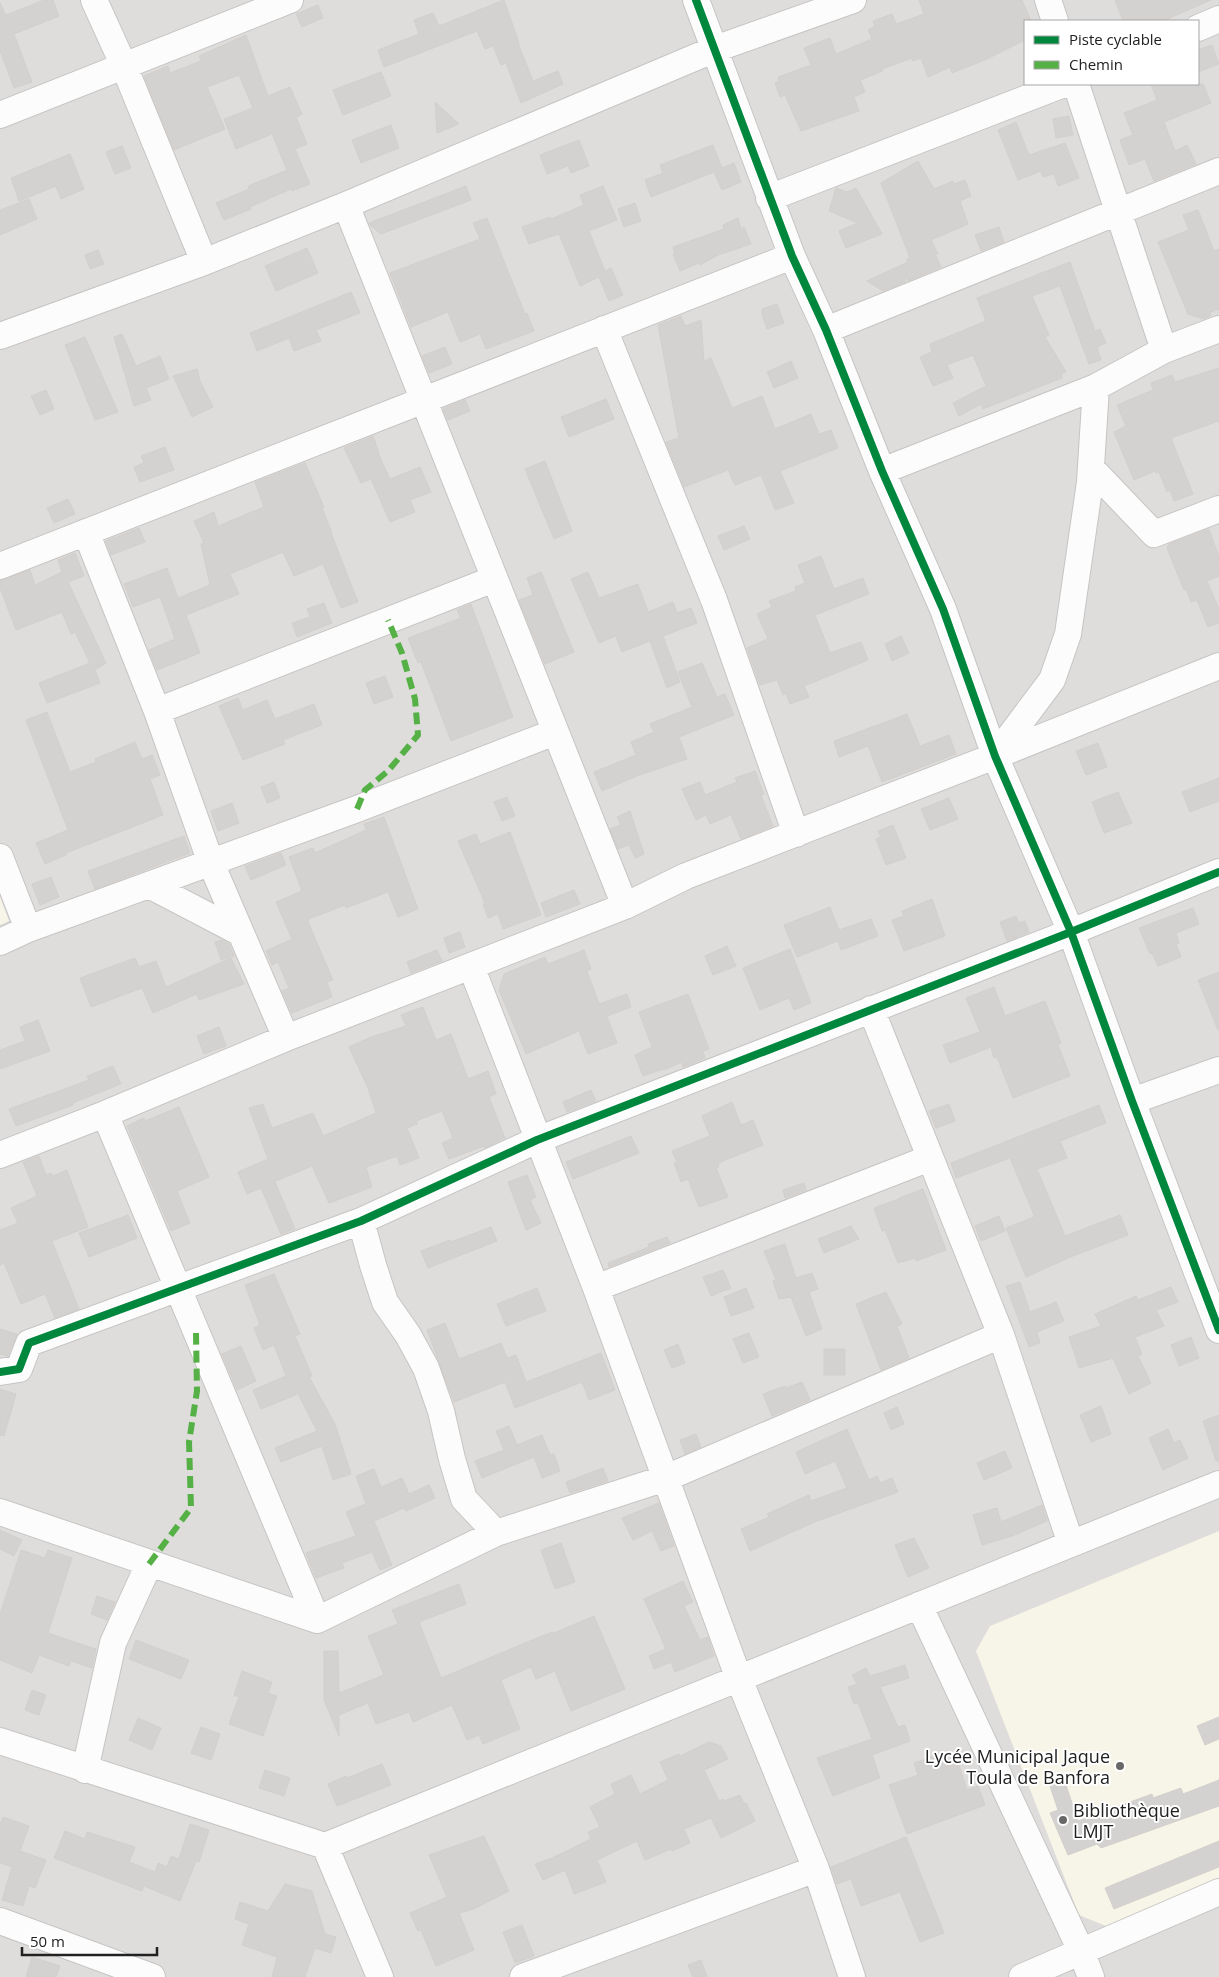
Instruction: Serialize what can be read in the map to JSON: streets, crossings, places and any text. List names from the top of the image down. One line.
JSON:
{"places":["Lycée Municipal Jaque Toula de Banfora","Bibliothèque LMJT"],"legend":["Piste cyclable","Chemin"],"scale_bar":"50 m"}
